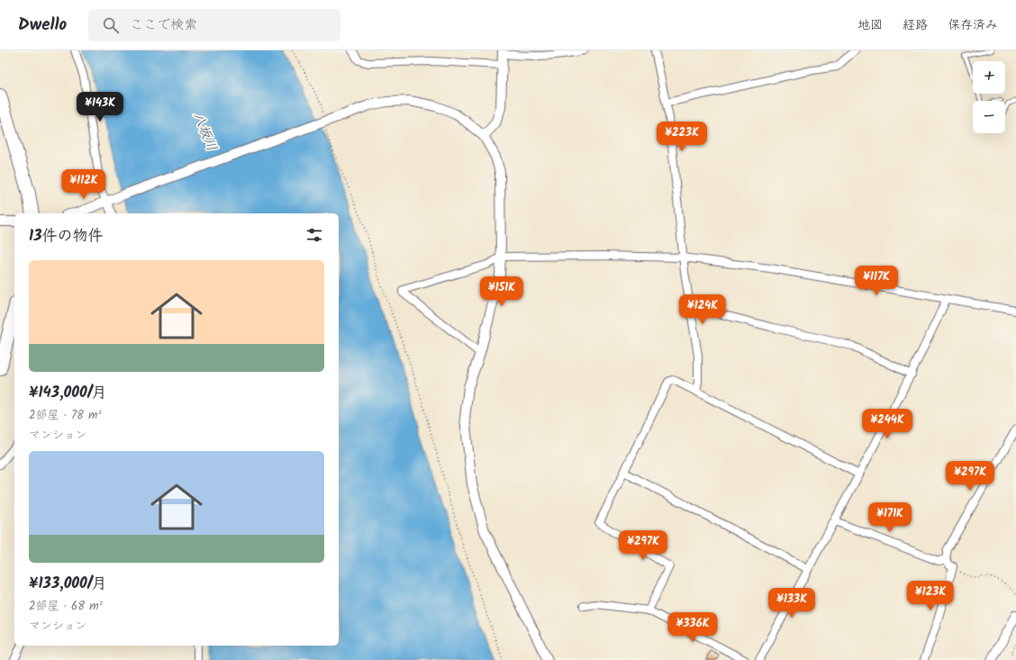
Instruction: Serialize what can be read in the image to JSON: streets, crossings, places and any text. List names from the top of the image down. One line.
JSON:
{"water":["八坂川"],"page":{"header":"Dwello","search":"ここで検索","nav":["地図","経路","保存済み"],"map_buttons":["+","−"],"price":["¥143K","¥223K","¥112K","¥117K","¥151K","¥124K","¥244K","¥297K","¥171K","¥297K","¥123K","¥133K","¥336K"],"heading":"13件の物件","list":[{"name":"¥143,000/月","note":"2部屋 · 78 m² · マンション"},{"name":"¥133,000/月","note":"2部屋 · 68 m² · マンション"}]}}
